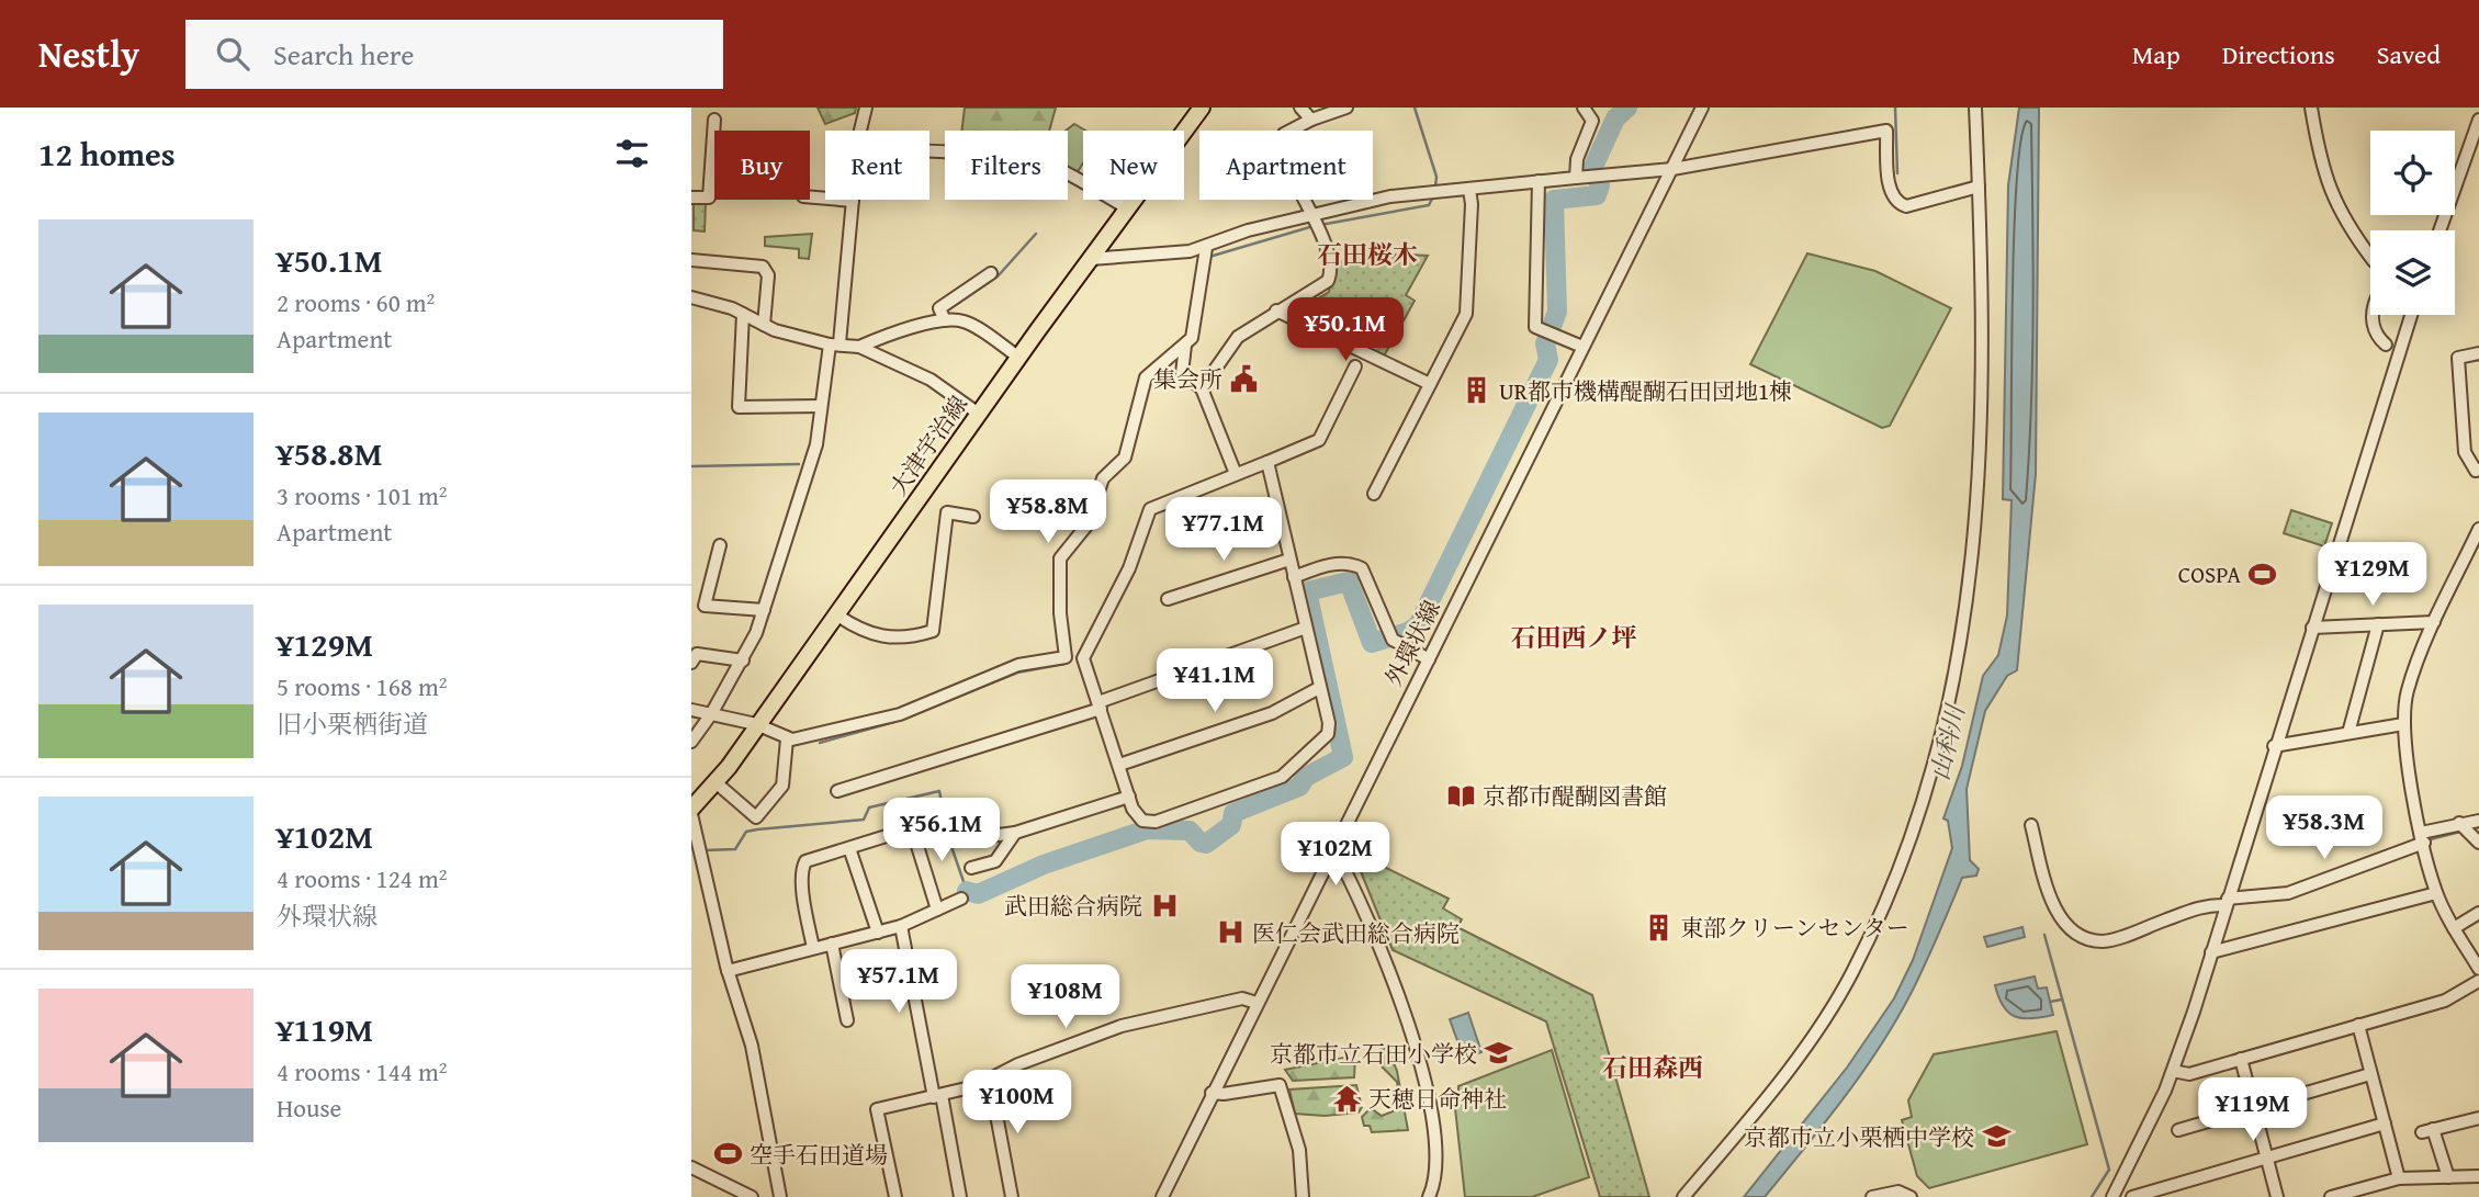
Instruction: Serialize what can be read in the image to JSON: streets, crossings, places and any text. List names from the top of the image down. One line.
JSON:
{"streets":{"main road":["大津宇治線"],"street":["外環状線"]},"districts":["石田桜木","石田西ノ坪","石田森西"],"water":["山科川"],"places":{"public building":["集会所"],"building":["UR都市機構醍醐石田団地1棟","東部クリーンセンター"],"sports":["COSPA","空手石田道場"],"library":["京都市醍醐図書館"],"hospital":["武田総合病院","医仁会武田総合病院"],"school or university":["京都市立石田小学校","京都市立小栗栖中学校"],"temple":["天穂日命神社"]},"page":{"header":"Nestly","search":"Search here","nav":["Map","Directions","Saved"],"heading":"12 homes","chip":["Buy","Rent","Filters","New","Apartment"],"list":[{"name":"¥50.1M","note":"2 rooms · 60 m² · Apartment"},{"name":"¥58.8M","note":"3 rooms · 101 m² · Apartment"},{"name":"¥129M","note":"5 rooms · 168 m² · 旧小栗栖街道"},{"name":"¥102M","note":"4 rooms · 124 m² · 外環状線"},{"name":"¥119M","note":"4 rooms · 144 m² · House"}],"price":["¥50.1M","¥58.8M","¥77.1M","¥129M","¥41.1M","¥58.3M","¥56.1M","¥102M","¥57.1M","¥108M","¥100M","¥119M"]}}
